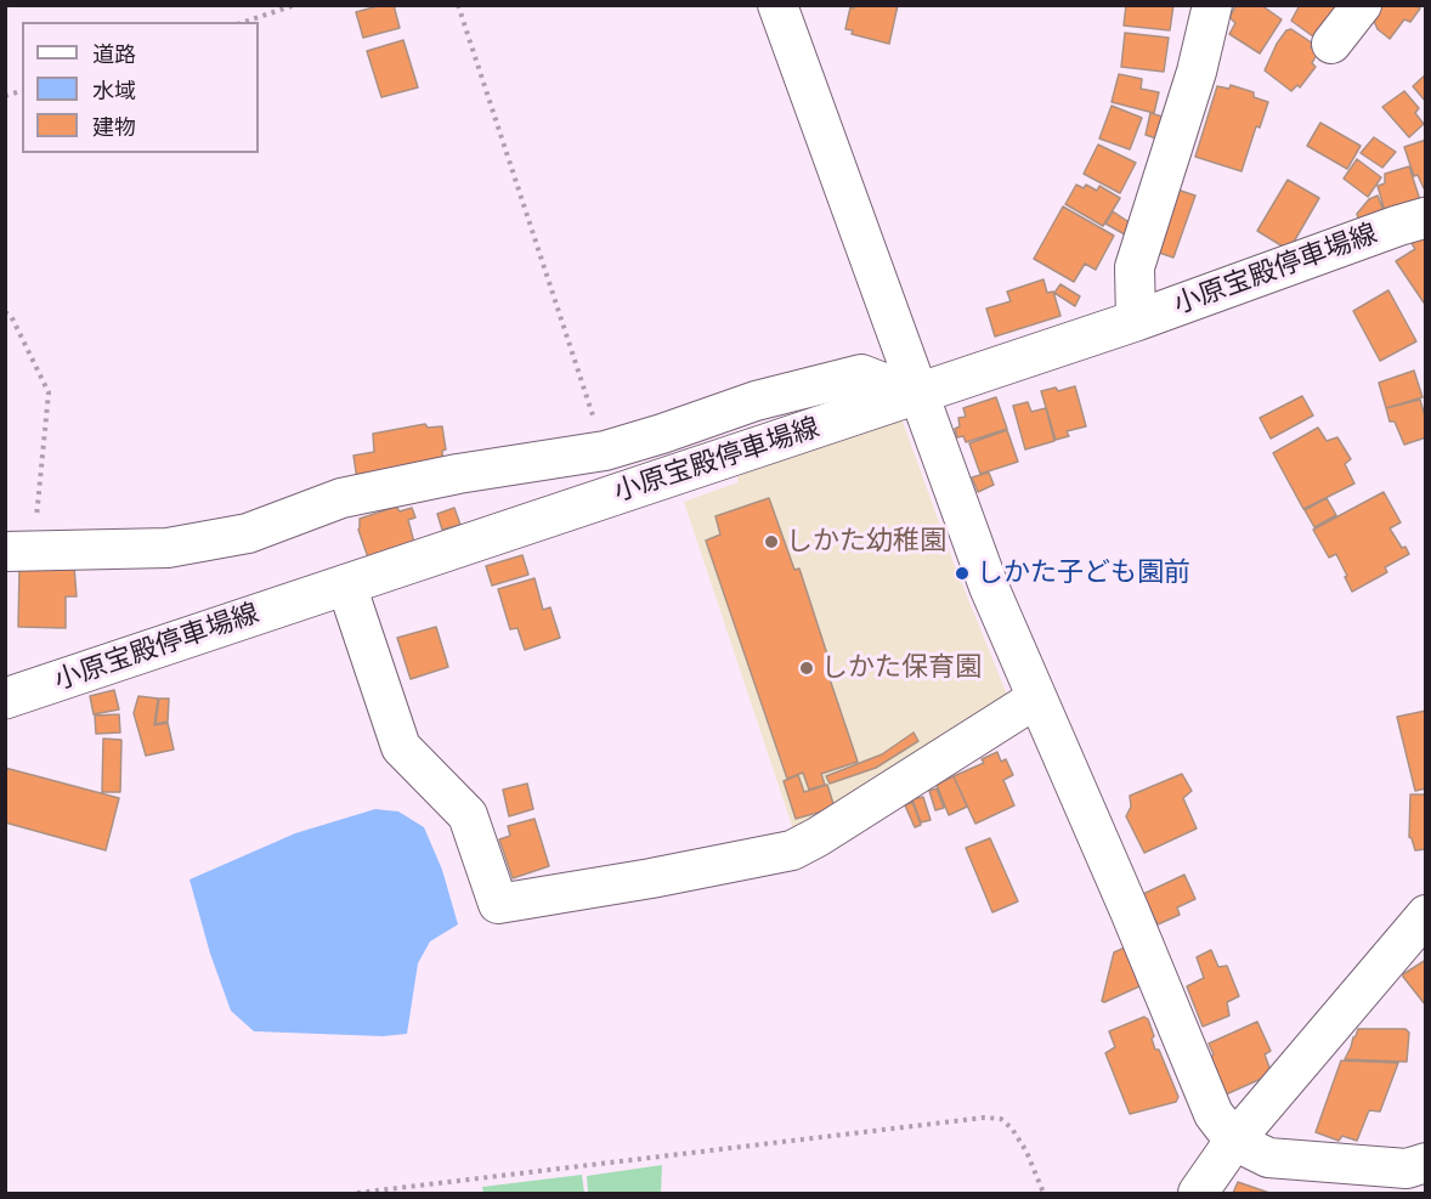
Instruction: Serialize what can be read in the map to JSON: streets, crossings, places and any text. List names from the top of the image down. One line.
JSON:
{"streets":{"main road":["小原宝殿停車場線"]},"places":["しかた幼稚園","しかた子ども園前","しかた保育園"],"legend":["道路","水域","建物"]}
